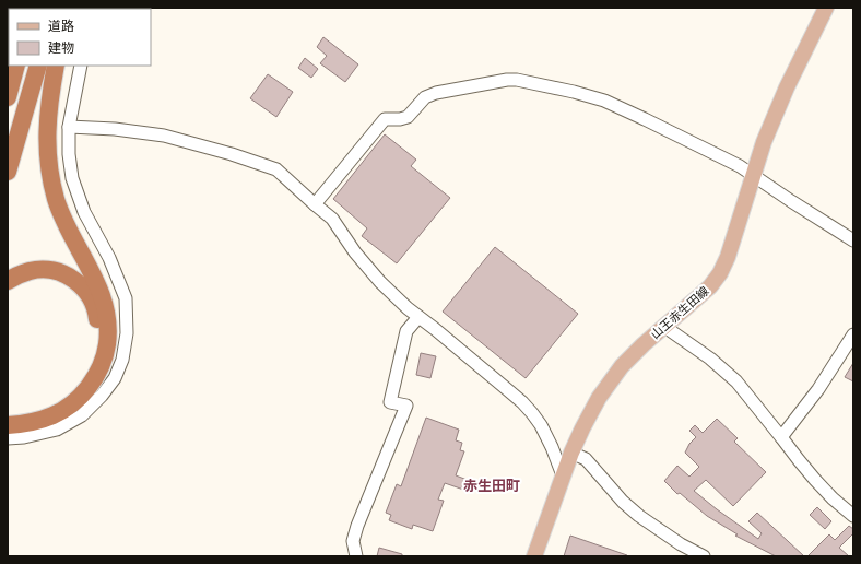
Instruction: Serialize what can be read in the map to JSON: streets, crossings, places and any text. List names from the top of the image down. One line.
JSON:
{"streets":{"main road":["山王赤生田線"]},"districts":["赤生田町"],"legend":["道路","建物"]}
